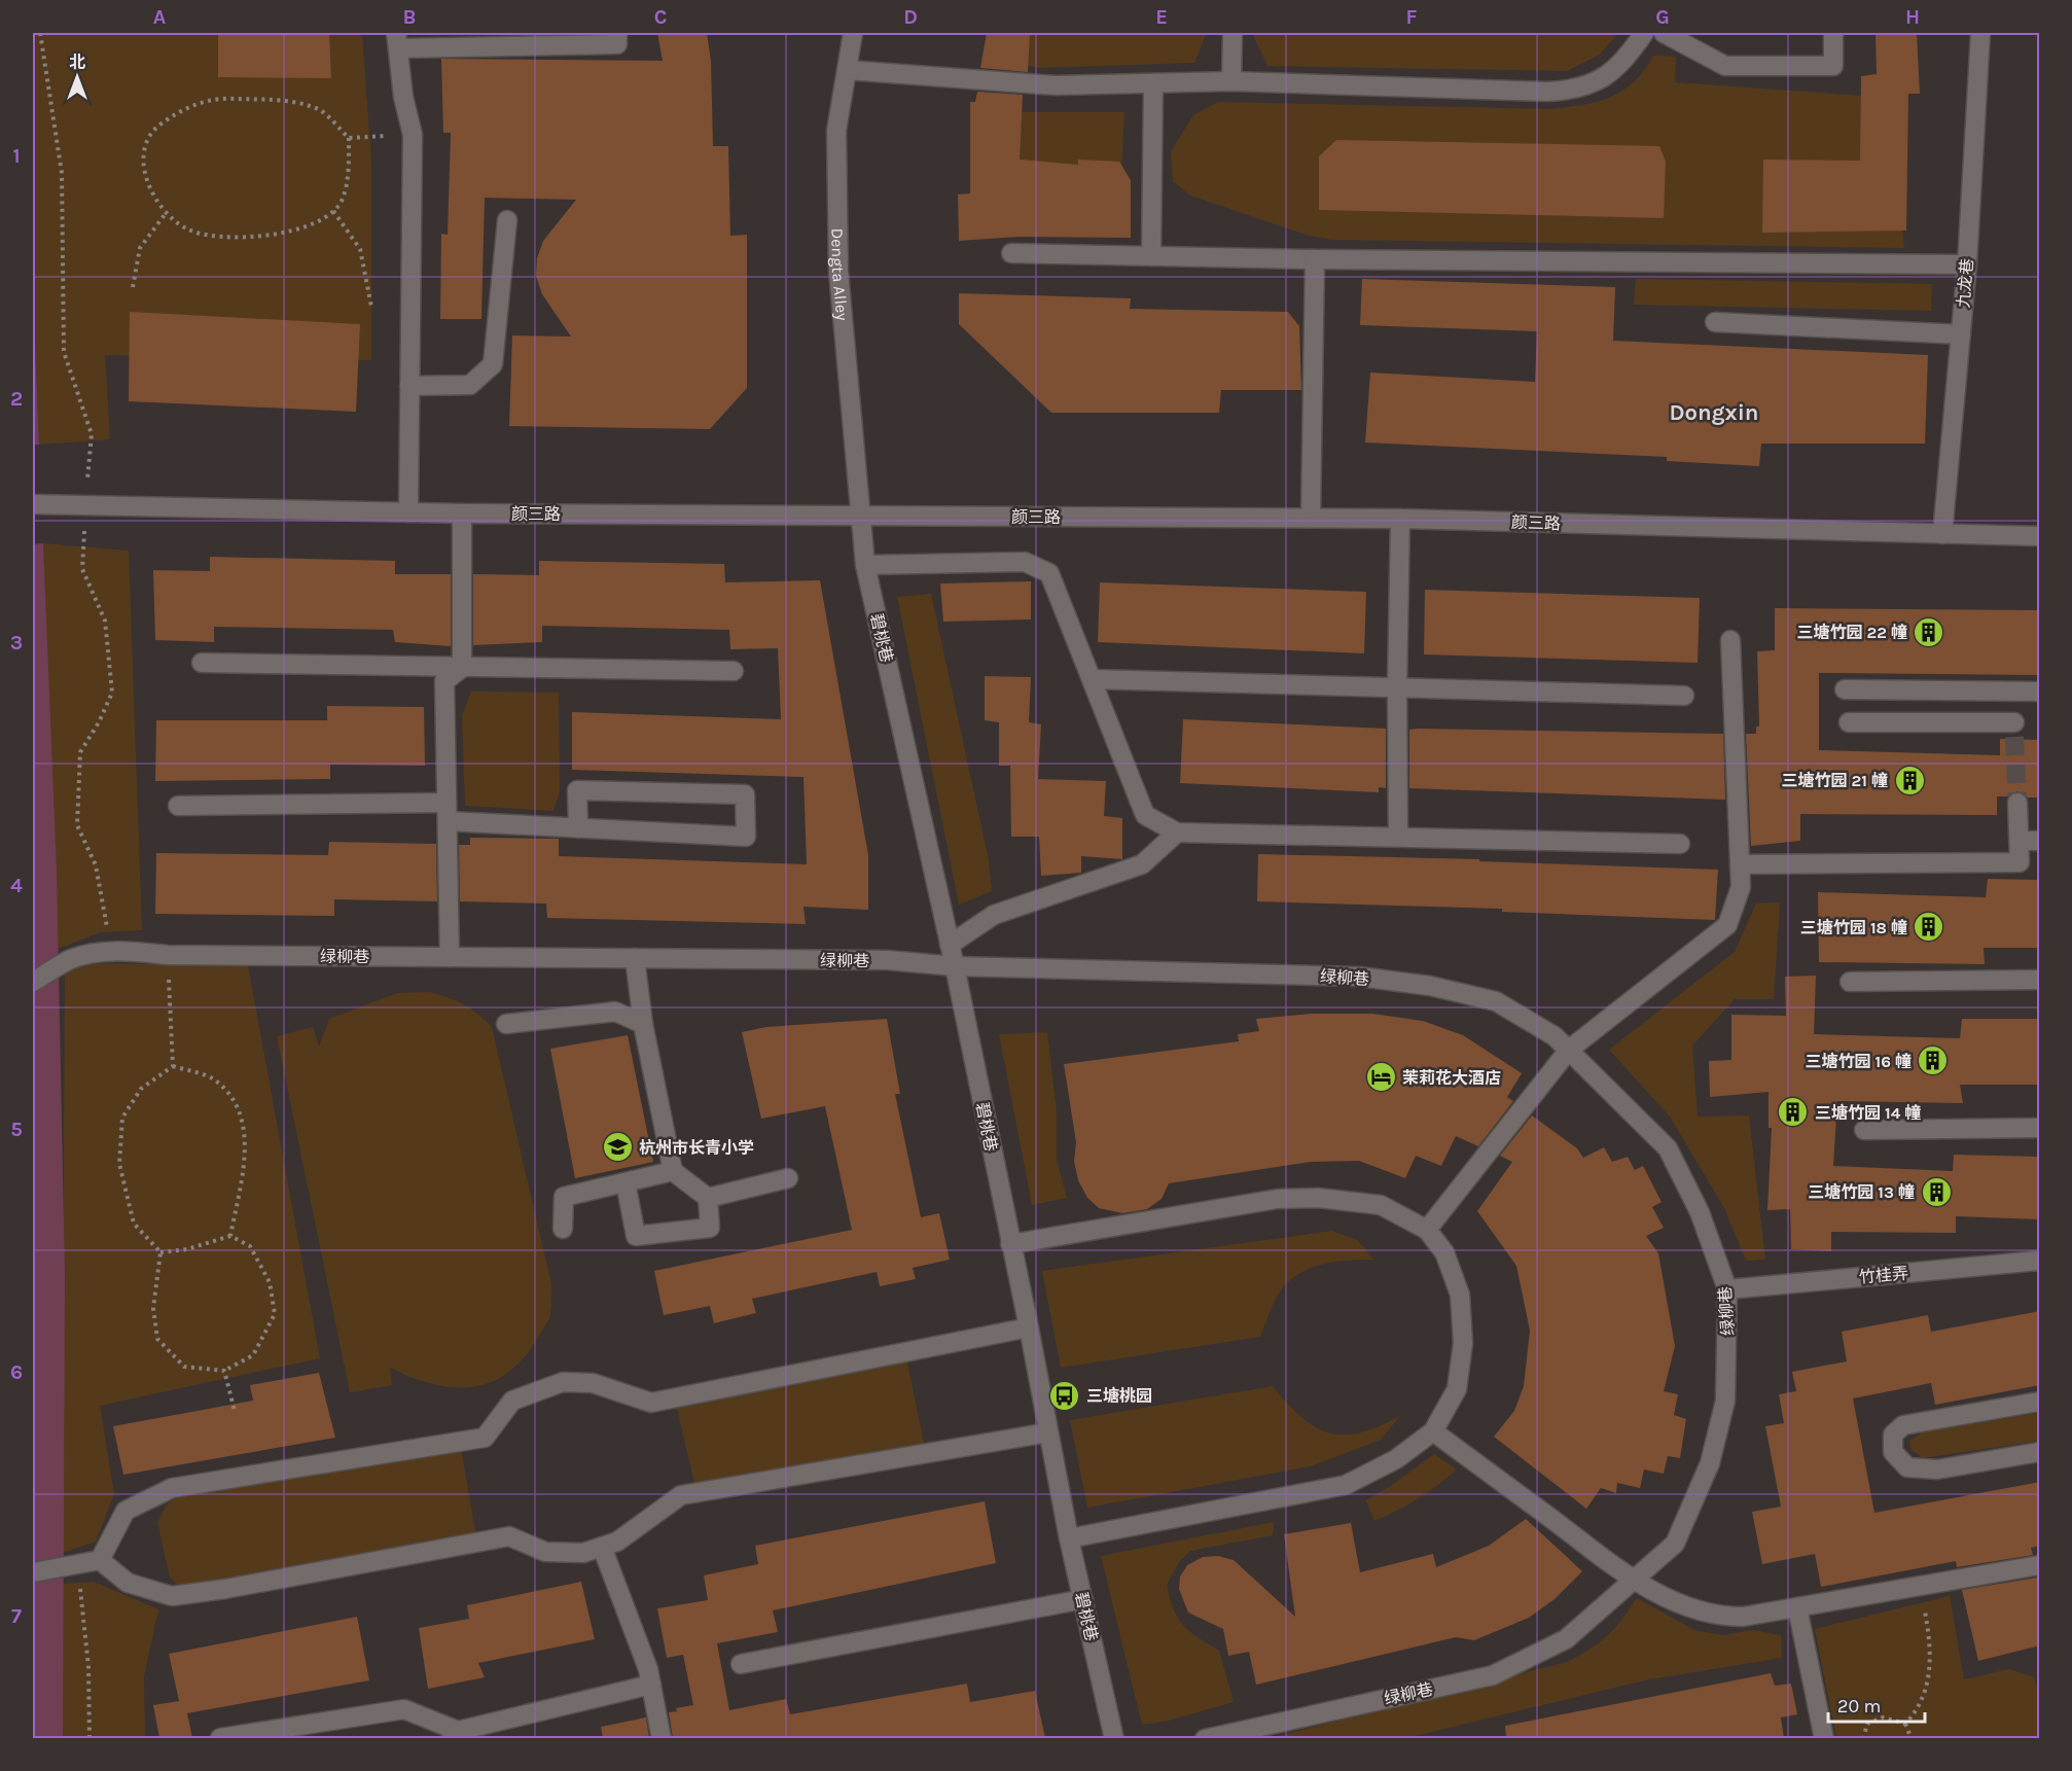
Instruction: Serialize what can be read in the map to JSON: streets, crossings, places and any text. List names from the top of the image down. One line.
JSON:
{"streets":{"street":["Dengta Alley","九龙巷","颜三路","碧桃巷","绿柳巷","竹桂弄"]},"crossings":[["Dengta Alley","颜三路"],["Dengta Alley","碧桃巷"],["九龙巷","颜三路"],["颜三路","碧桃巷"],["碧桃巷","绿柳巷"],["绿柳巷","竹桂弄"]],"districts":["Dongxin"],"places":{"building":["三塘竹园 22 幢","三塘竹园 21 幢","三塘竹园 18 幢","三塘竹园 16 幢","三塘竹园 14 幢","三塘竹园 13 幢"],"hotel":["茉莉花大酒店"],"school or university":["杭州市长青小学"],"bus stop":["三塘桃园"]},"scale_bar":"20 m","north":"top","grid":{"columns":["A","B","C","D","E","F","G","H"],"rows":["1","2","3","4","5","6","7"]}}
